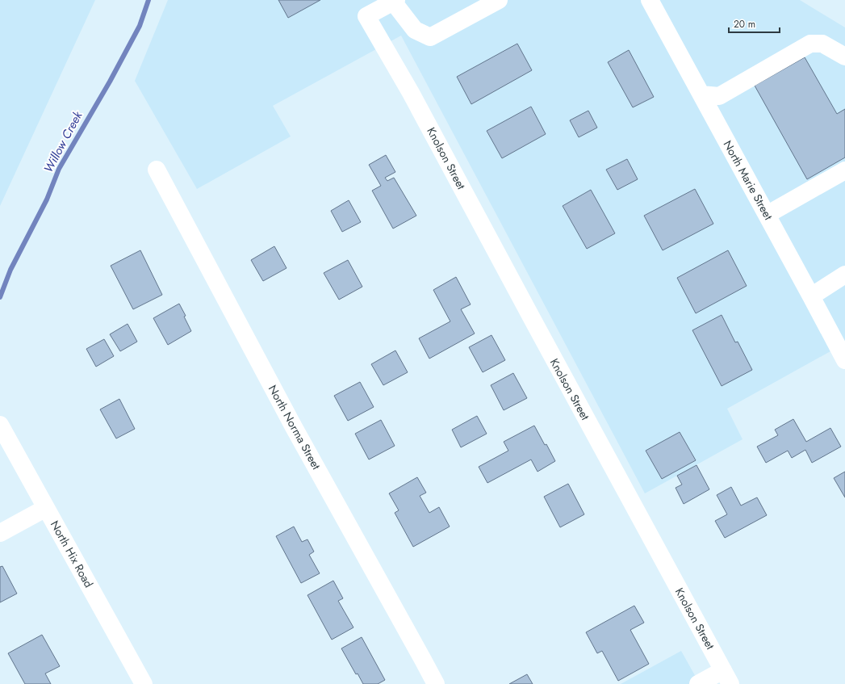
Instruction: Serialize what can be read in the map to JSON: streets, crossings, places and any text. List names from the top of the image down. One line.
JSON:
{"streets":{"street":["Knolson Street","North Marie Street","North Norma Street","North Hix Road"]},"water":["Willow Creek"],"scale_bar":"20 m"}
